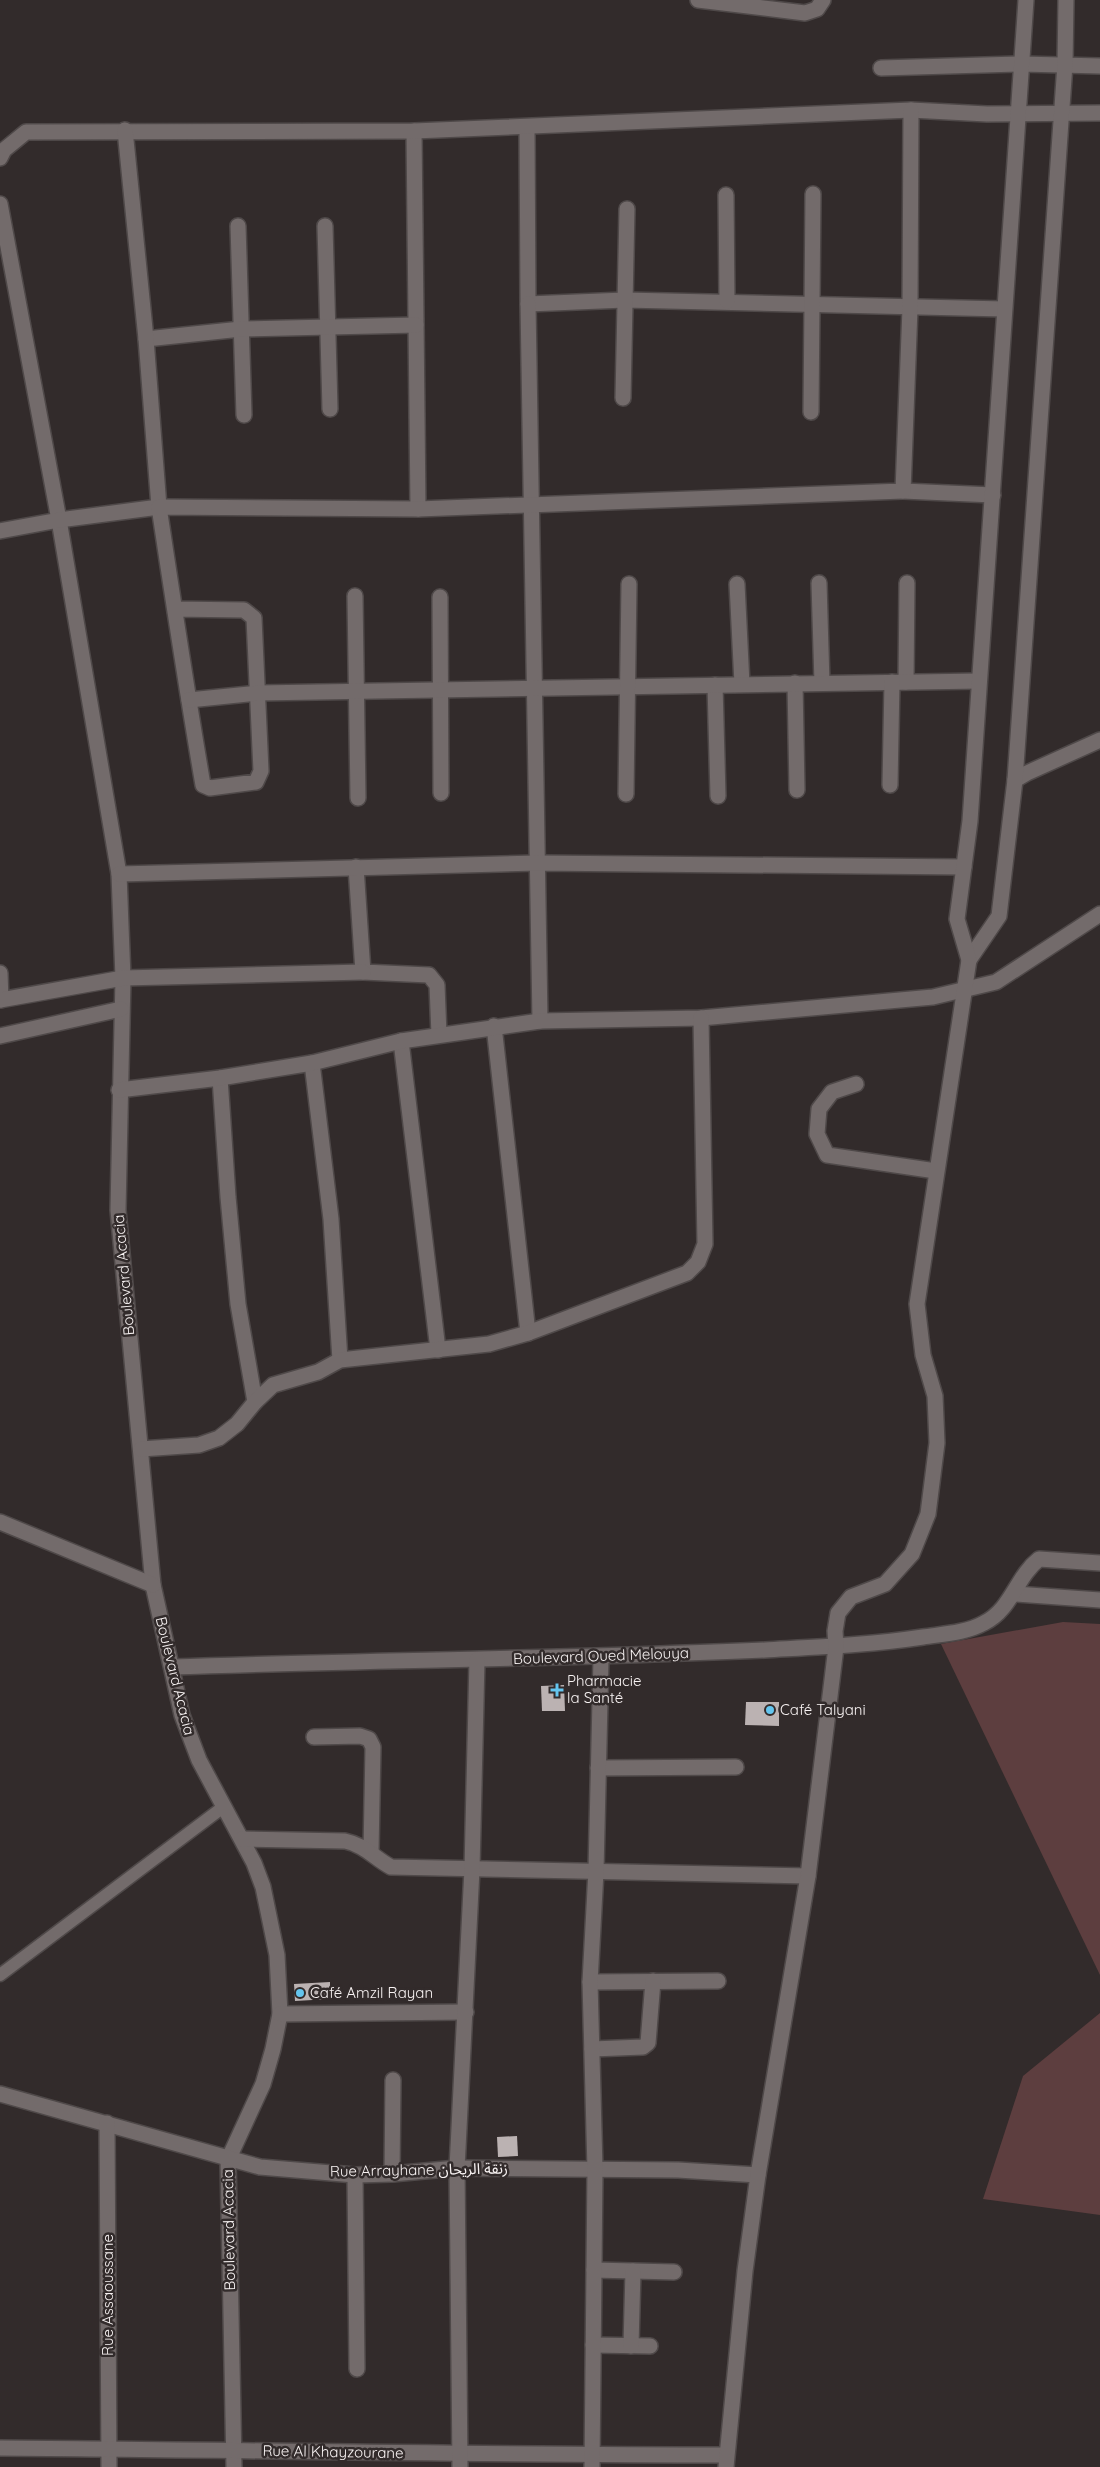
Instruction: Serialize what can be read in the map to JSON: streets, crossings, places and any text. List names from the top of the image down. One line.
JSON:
{"streets":{"street":["Boulevard Acacia","Boulevard Oued Melouya","Rue Arrayhane زنقة الريحان","Rue Assaoussane","Rue Al Khayzourane"]},"crossings":[["Boulevard Acacia","Boulevard Oued Melouya"],["Boulevard Acacia","Rue Arrayhane زنقة الريحان"],["Boulevard Acacia","Rue Al Khayzourane"],["Rue Arrayhane زنقة الريحان","Rue Assaoussane"],["Rue Assaoussane","Rue Al Khayzourane"]],"places":{"health":["Pharmacie la Santé"],"other":["Café Talyani","Café Amzil Rayan"]}}
